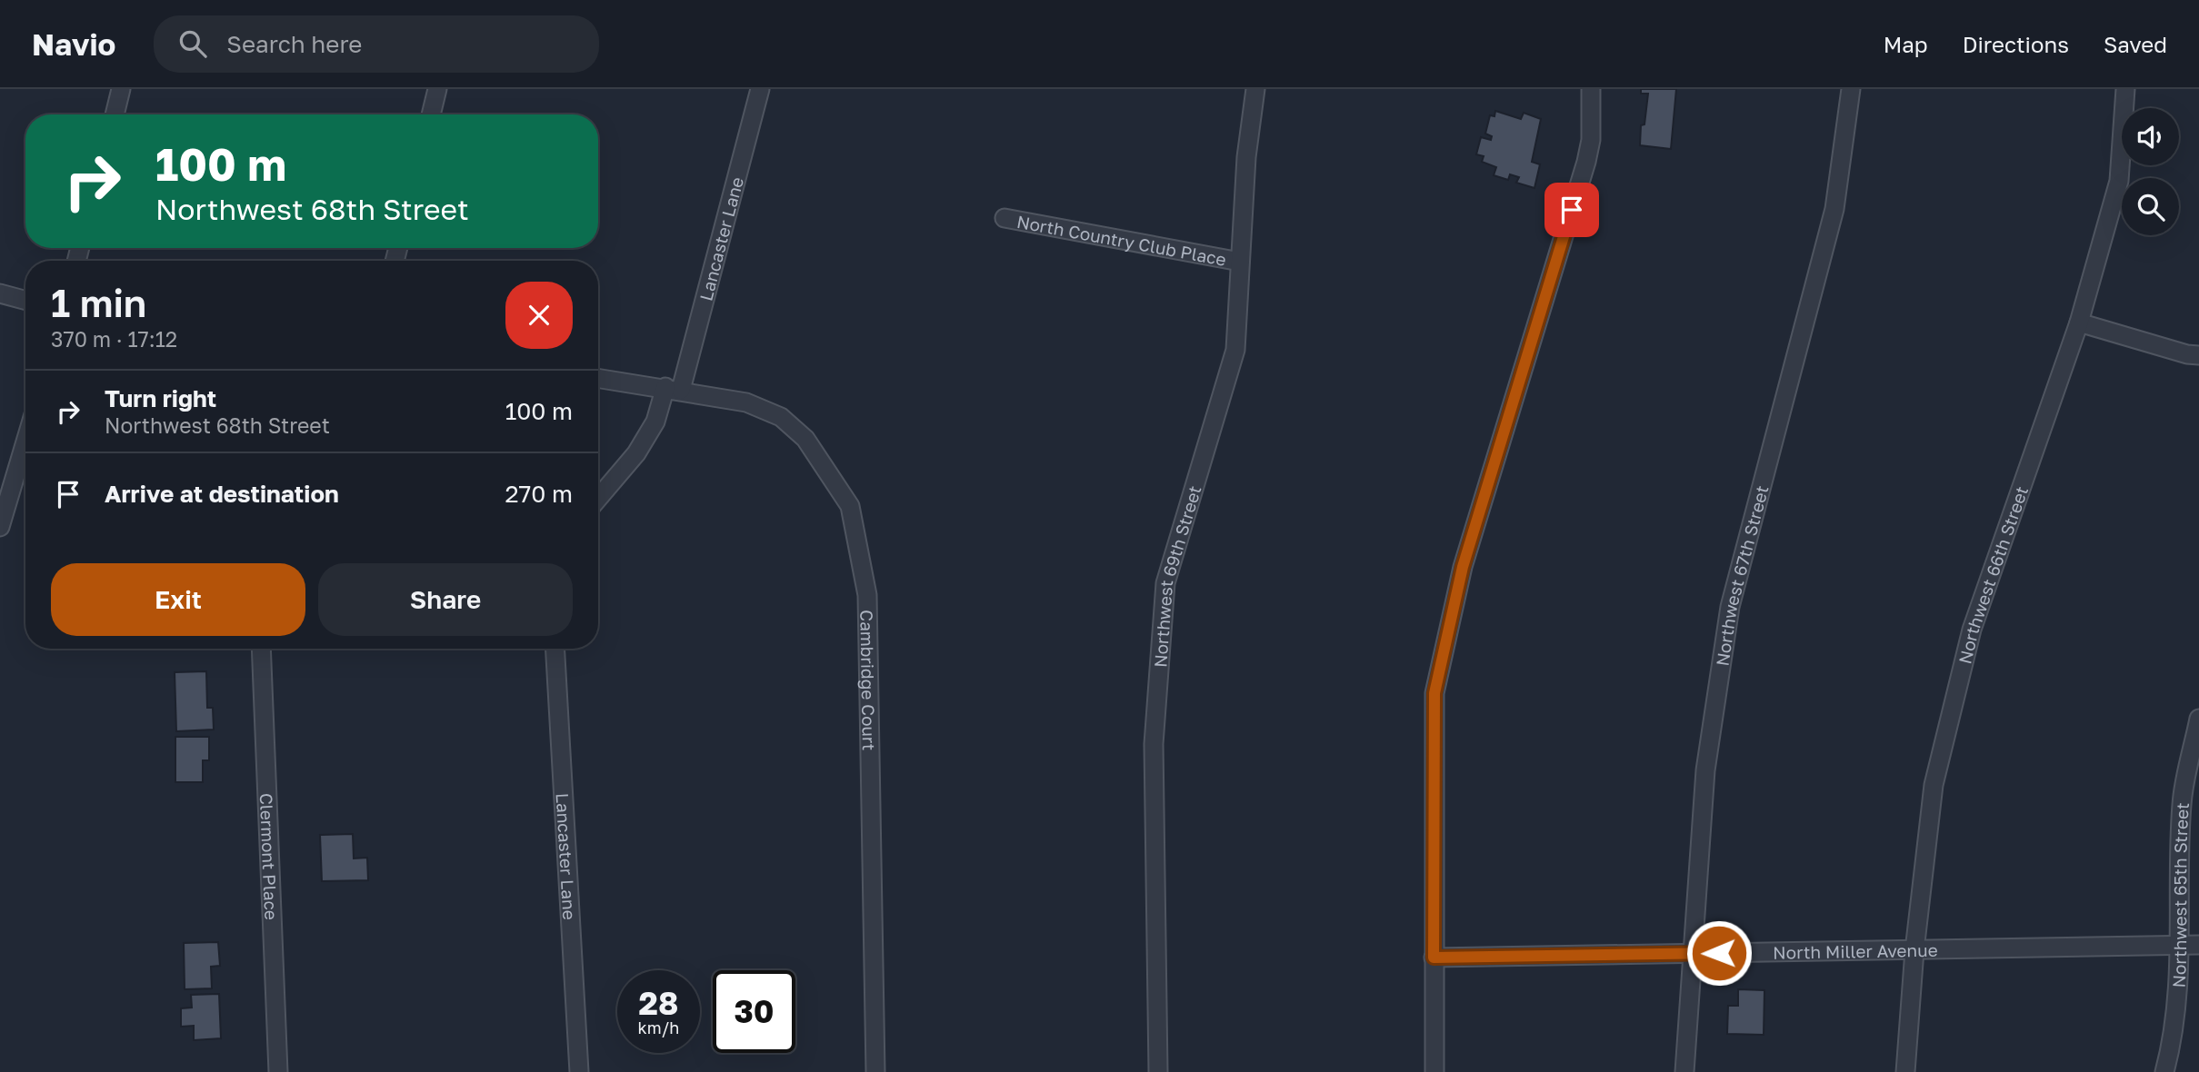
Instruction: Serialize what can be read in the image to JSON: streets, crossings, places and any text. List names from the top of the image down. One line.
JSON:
{"streets":{"street":["Lancaster Lane","North Country Club Place","Northwest 66th Street","Northwest 67th Street","Northwest 69th Street","Cambridge Court","Clermont Place","Northwest 65th Street","North Miller Avenue"]},"crossings":[["Lancaster Lane","Cambridge Court"],["North Country Club Place","Northwest 69th Street"],["Northwest 66th Street","North Miller Avenue"],["Northwest 67th Street","North Miller Avenue"],["Northwest 65th Street","North Miller Avenue"]],"page":{"header":"Navio","search":"Search here","nav":["Map","Directions","Saved"],"turn":["100 m","Northwest 68th Street"],"heading":["1 min","370 m · 17:12"],"list":[{"name":"Turn right","note":"Northwest 68th Street","value":"100 m"},{"name":"Arrive at destination","value":"270 m"}],"buttons":["Exit","Share"],"speed":"28 km/h","limit":"30"}}
